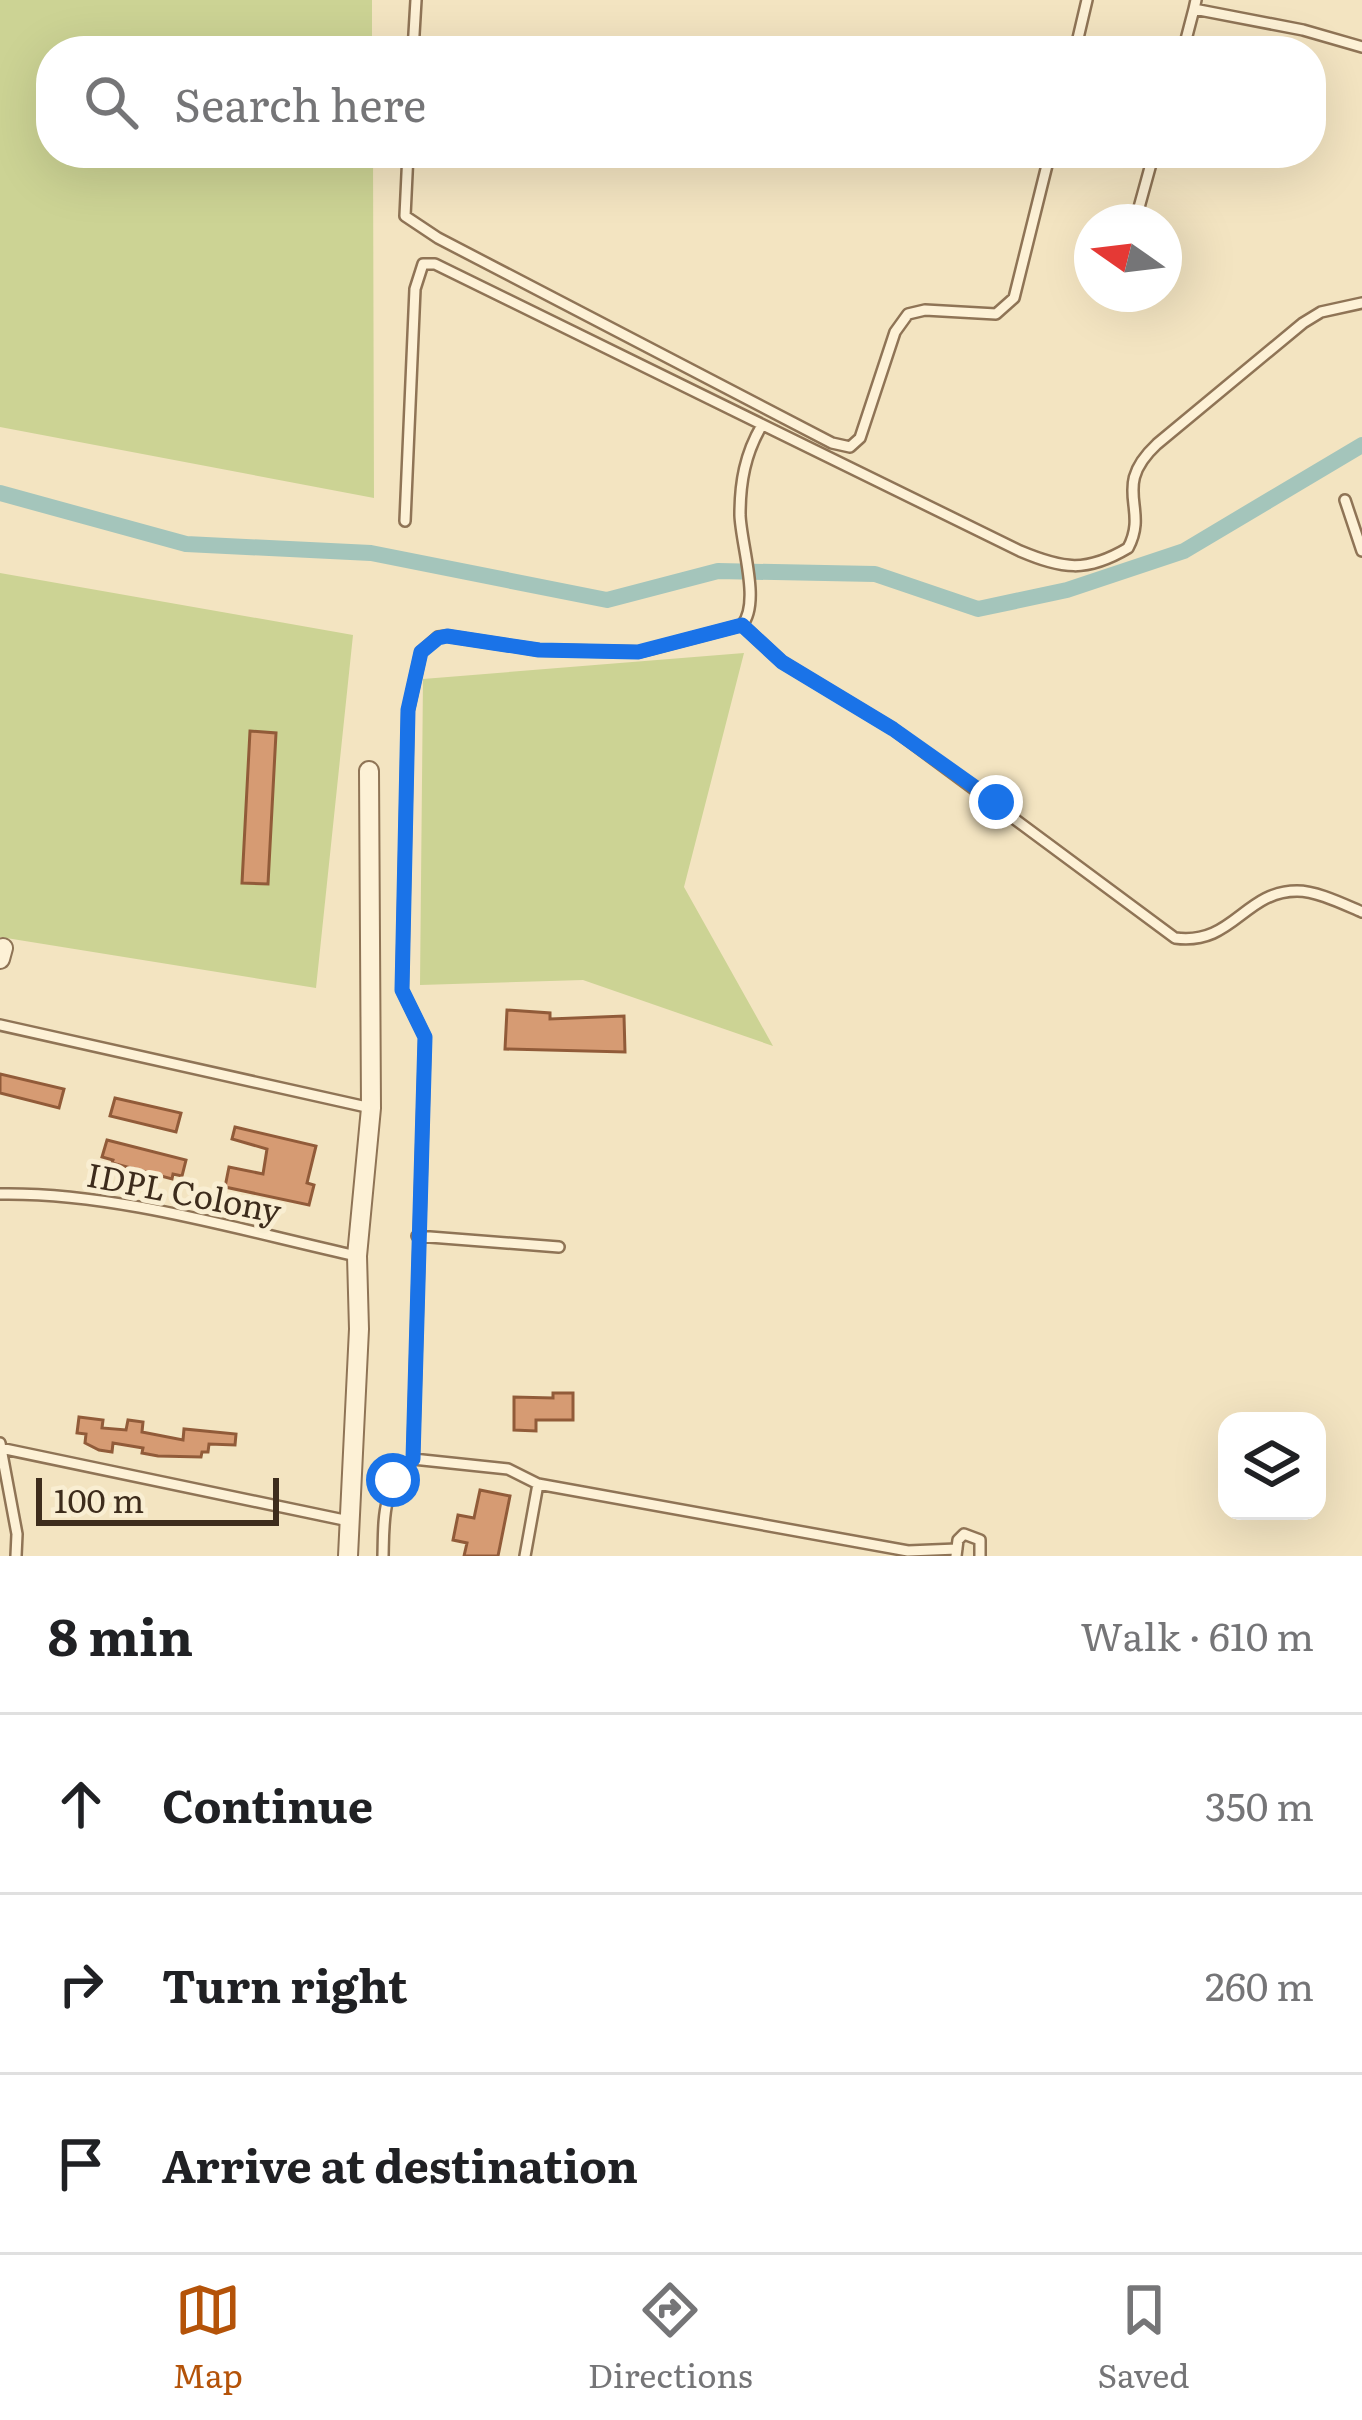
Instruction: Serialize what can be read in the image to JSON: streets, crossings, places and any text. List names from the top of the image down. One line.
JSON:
{"streets":{"lane":["IDPL Colony"]},"scale_bar":"100 m","north":"left","page":{"search":"Search here","scale":"100 m","heading":["8 min","Walk · 610 m"],"list":[["Continue","350 m"],["Turn right","260 m"],"Arrive at destination"],"nav":["Map","Directions","Saved"]}}
